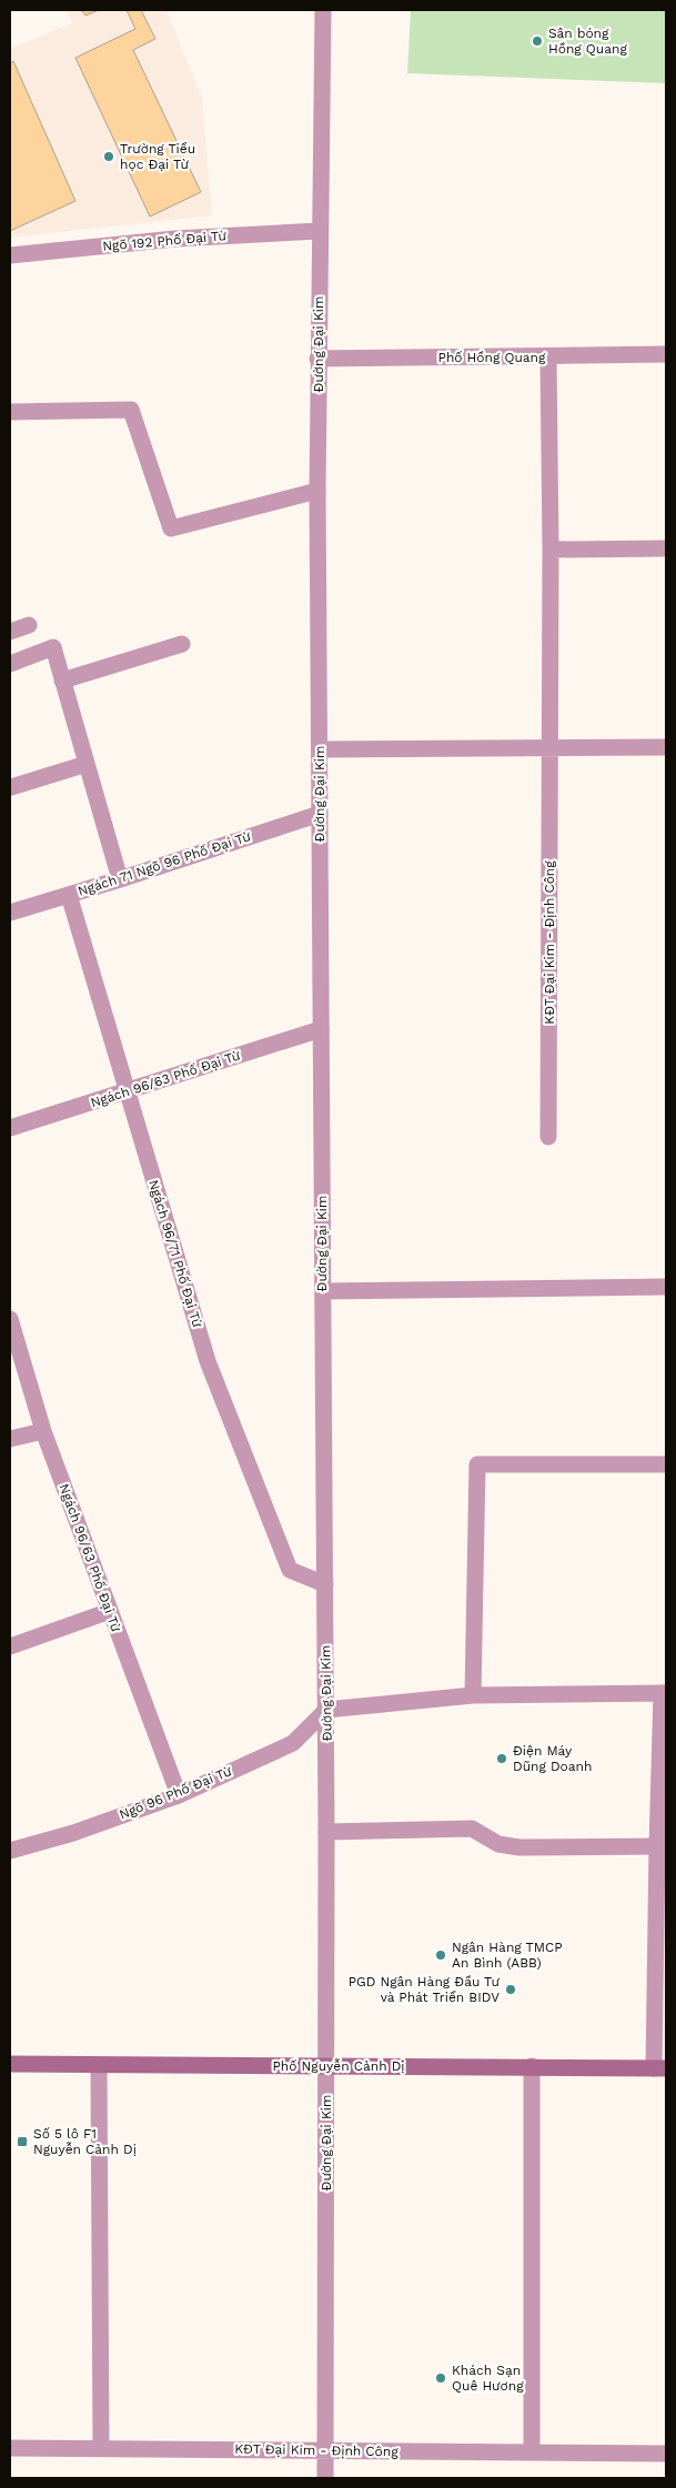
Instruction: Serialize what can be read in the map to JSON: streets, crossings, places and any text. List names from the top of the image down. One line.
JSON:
{"streets":{"main road":["Phố Nguyễn Cảnh Dị"],"street":["Ngõ 192 Phố Đại Từ","Đường Đại Kim","Phố Hồng Quang","Ngách 71 Ngõ 96 Phố Đại Từ","KĐT Đại Kim - Định Công","Ngách 96/63 Phố Đại Từ","Ngách 96/71 Phố Đại Từ","Ngõ 96 Phố Đại Từ"]},"crossings":[["Ngõ 192 Phố Đại Từ","Đường Đại Kim"],["Đường Đại Kim","Phố Hồng Quang"],["Đường Đại Kim","Ngách 71 Ngõ 96 Phố Đại Từ"],["Đường Đại Kim","KĐT Đại Kim - Định Công"],["Đường Đại Kim","Ngách 96/63 Phố Đại Từ"],["Đường Đại Kim","Ngách 96/71 Phố Đại Từ"],["Đường Đại Kim","Ngõ 96 Phố Đại Từ"],["Đường Đại Kim","Phố Nguyễn Cảnh Dị"],["Phố Hồng Quang","KĐT Đại Kim - Định Công"],["Ngách 71 Ngõ 96 Phố Đại Từ","Ngách 96/71 Phố Đại Từ"],["Ngách 96/63 Phố Đại Từ","Ngách 96/71 Phố Đại Từ"],["Ngách 96/63 Phố Đại Từ","Ngõ 96 Phố Đại Từ"]],"places":{"other":["Sân bóng Hồng Quang","Trường Tiểu học Đại Từ","Điện Máy Dũng Doanh","Ngân Hàng TMCP An Bình (ABB)","PGD Ngân Hàng Đầu Tư và Phát Triển BIDV","Khách Sạn Quê Hương"],"transit":["Số 5 lô F1 Nguyễn Cảnh Dị"]}}
